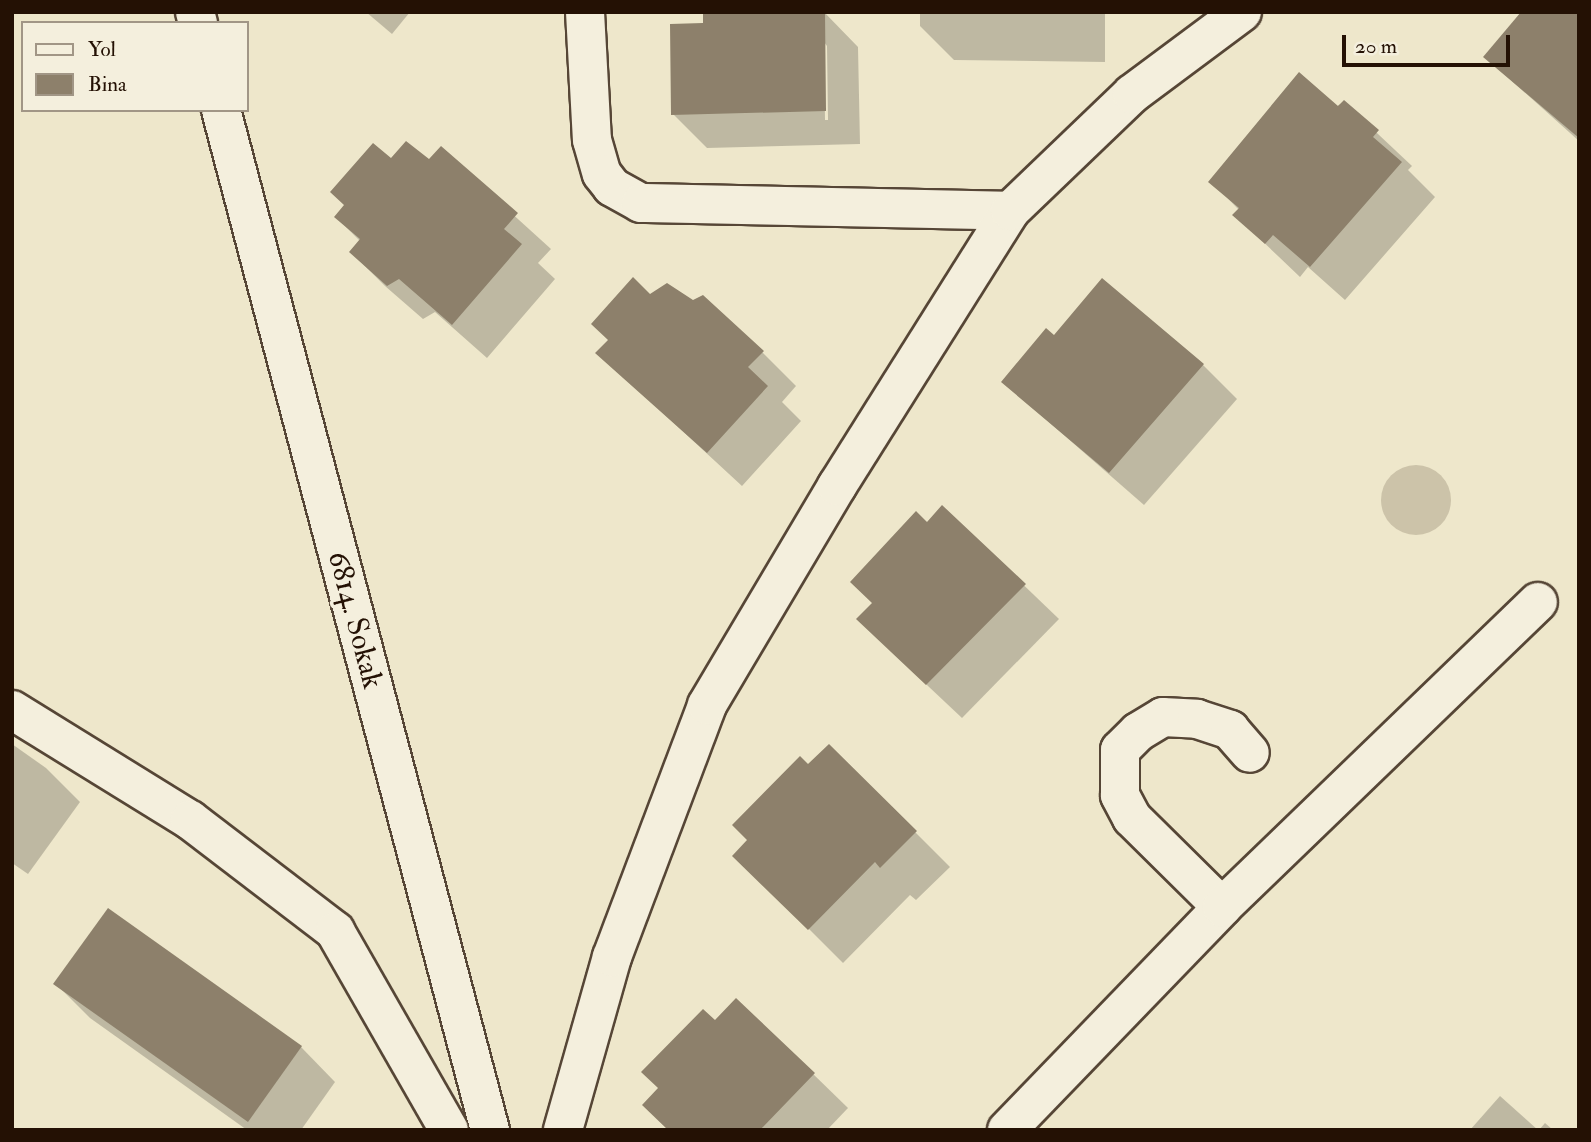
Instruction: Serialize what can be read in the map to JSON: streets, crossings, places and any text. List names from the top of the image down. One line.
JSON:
{"streets":{"street":["6814. Sokak"]},"legend":["Yol","Bina"],"scale_bar":"20 m"}
